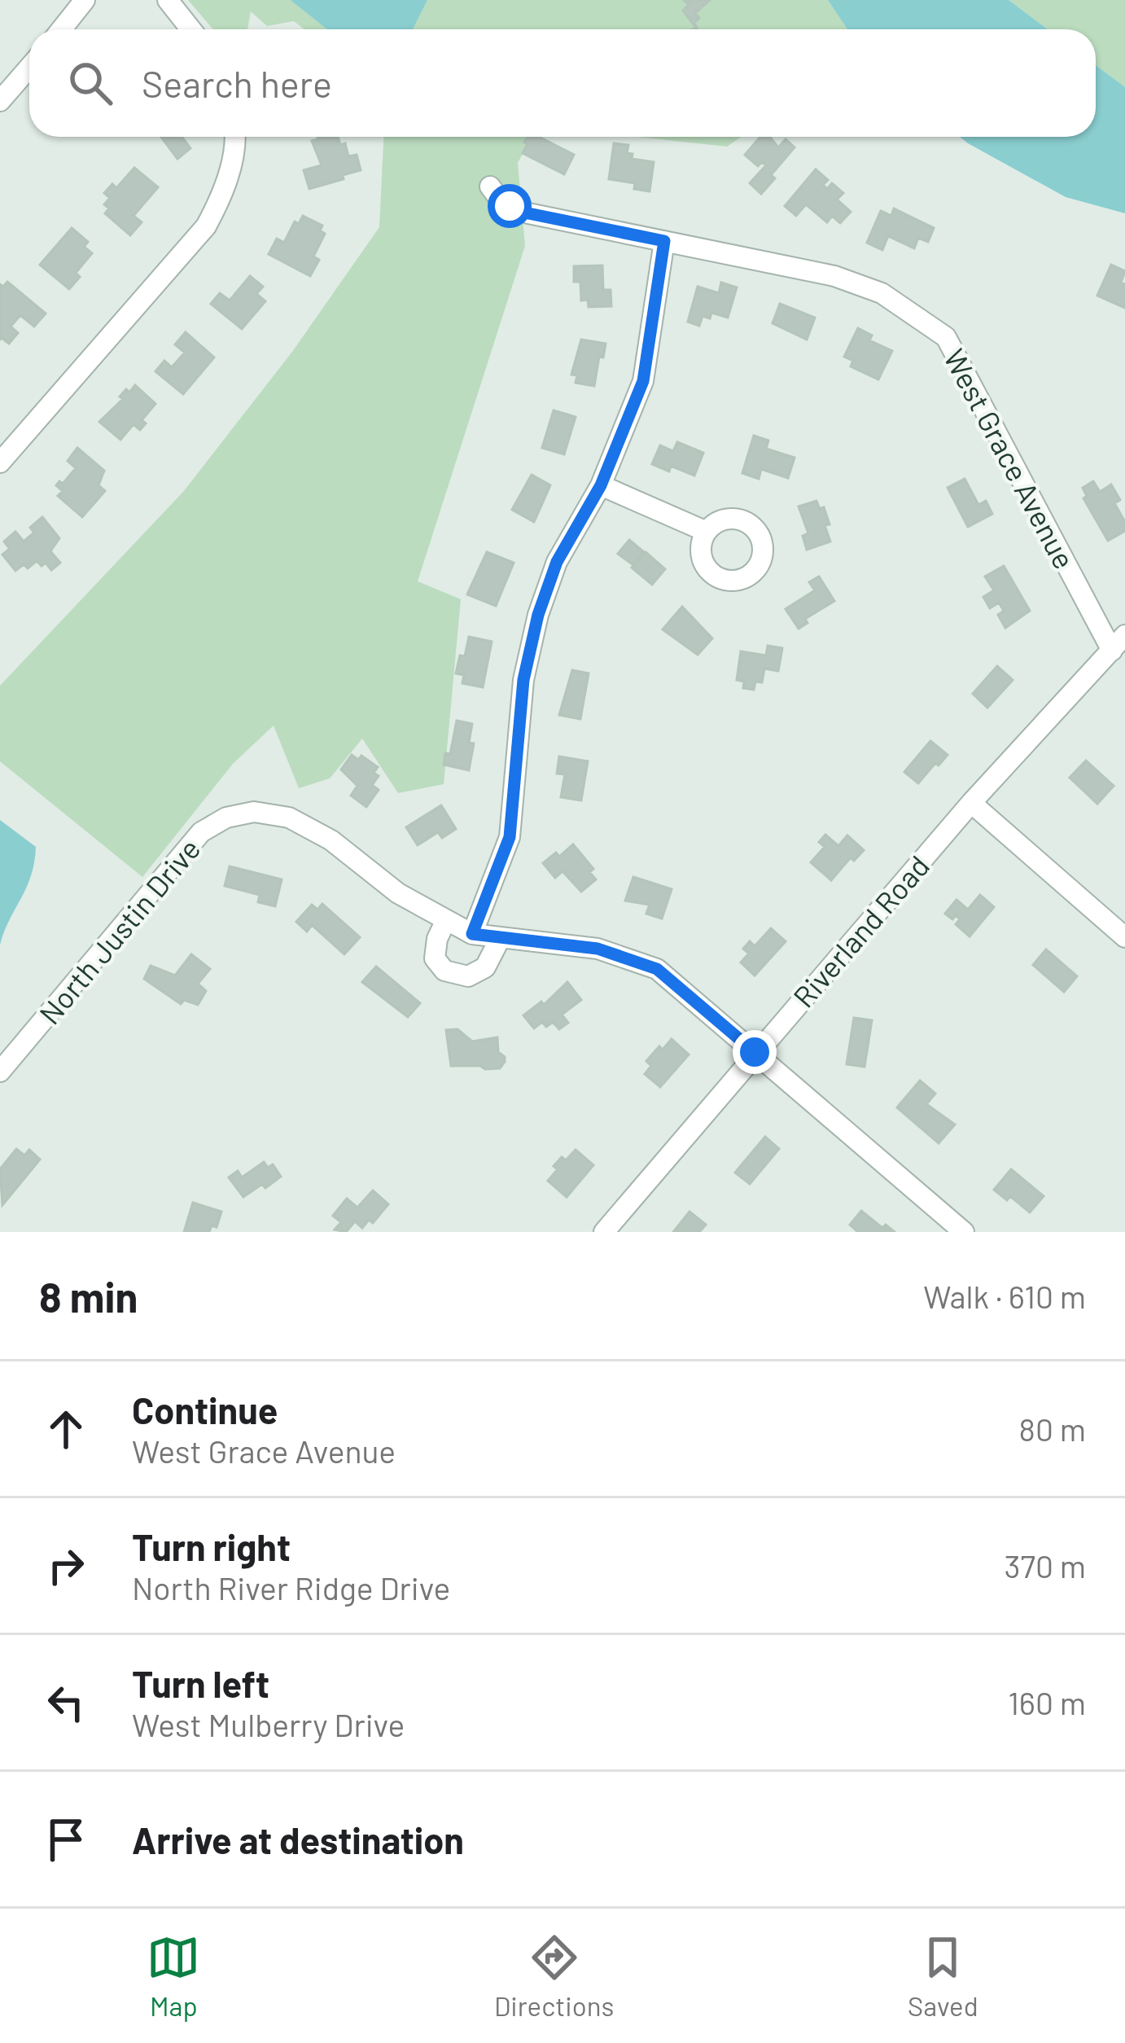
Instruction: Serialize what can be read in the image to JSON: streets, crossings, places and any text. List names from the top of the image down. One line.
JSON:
{"streets":{"street":["West Grace Avenue","North Justin Drive","Riverland Road"]},"crossings":[["West Grace Avenue","Riverland Road"]],"page":{"search":"Search here","heading":["8 min","Walk · 610 m"],"list":[["Continue","West Grace Avenue","80 m"],["Turn right","North River Ridge Drive","370 m"],["Turn left","West Mulberry Drive","160 m"],"Arrive at destination"],"nav":["Map","Directions","Saved"]}}
